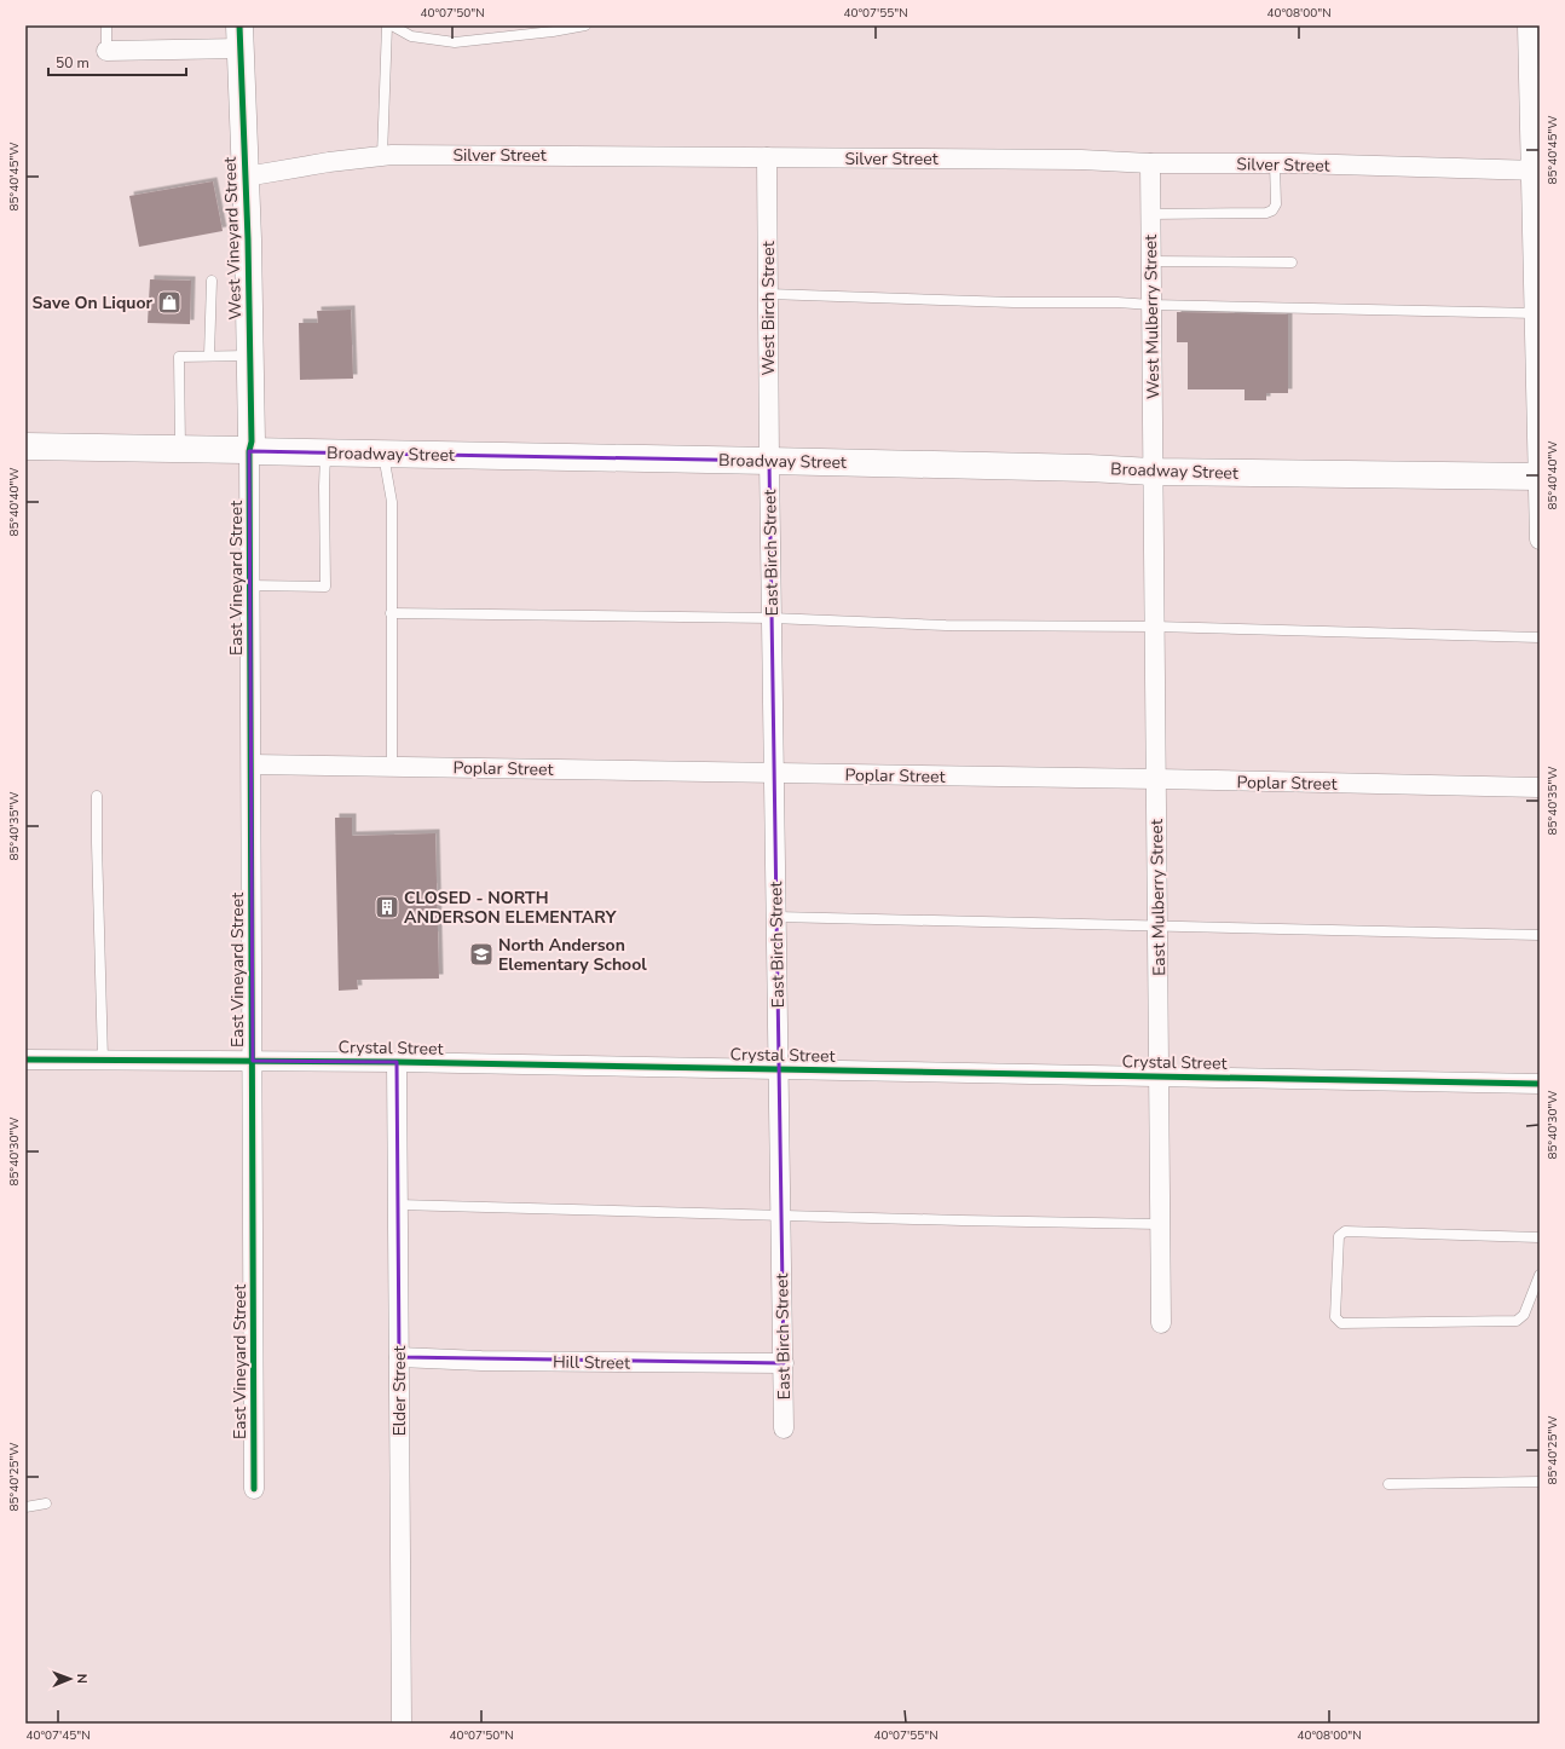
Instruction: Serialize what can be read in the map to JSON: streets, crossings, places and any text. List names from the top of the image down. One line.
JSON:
{"streets":{"main road":["West Vineyard Street","Broadway Street"],"street":["Silver Street","West Birch Street","West Mulberry Street","East Birch Street","East Vineyard Street","Poplar Street","East Mulberry Street","Crystal Street","Hill Street","Elder Street"]},"crossings":[["Silver Street","West Vineyard Street"],["Silver Street","West Birch Street"],["Silver Street","West Mulberry Street"],["West Vineyard Street","Broadway Street"],["West Vineyard Street","East Vineyard Street"],["West Birch Street","Broadway Street"],["West Birch Street","East Birch Street"],["West Mulberry Street","Broadway Street"],["West Mulberry Street","East Mulberry Street"],["Broadway Street","East Birch Street"],["Broadway Street","East Vineyard Street"],["Broadway Street","East Mulberry Street"],["East Birch Street","Poplar Street"],["East Birch Street","Crystal Street"],["East Birch Street","Hill Street"],["East Vineyard Street","Poplar Street"],["East Vineyard Street","Crystal Street"],["Poplar Street","East Mulberry Street"],["East Mulberry Street","Crystal Street"],["Crystal Street","Elder Street"],["Hill Street","Elder Street"]],"places":{"shop":["Save On Liquor"],"building":["CLOSED - NORTH ANDERSON ELEMENTARY"],"school or university":["North Anderson Elementary School"]},"scale_bar":"50 m","north":"right","coordinates":["40°07'50\"N","40°07'55\"N","40°08'00\"N","85°40'45\"W","85°40'40\"W","85°40'35\"W","85°40'30\"W","85°40'25\"W","40°07'45\"N"]}
